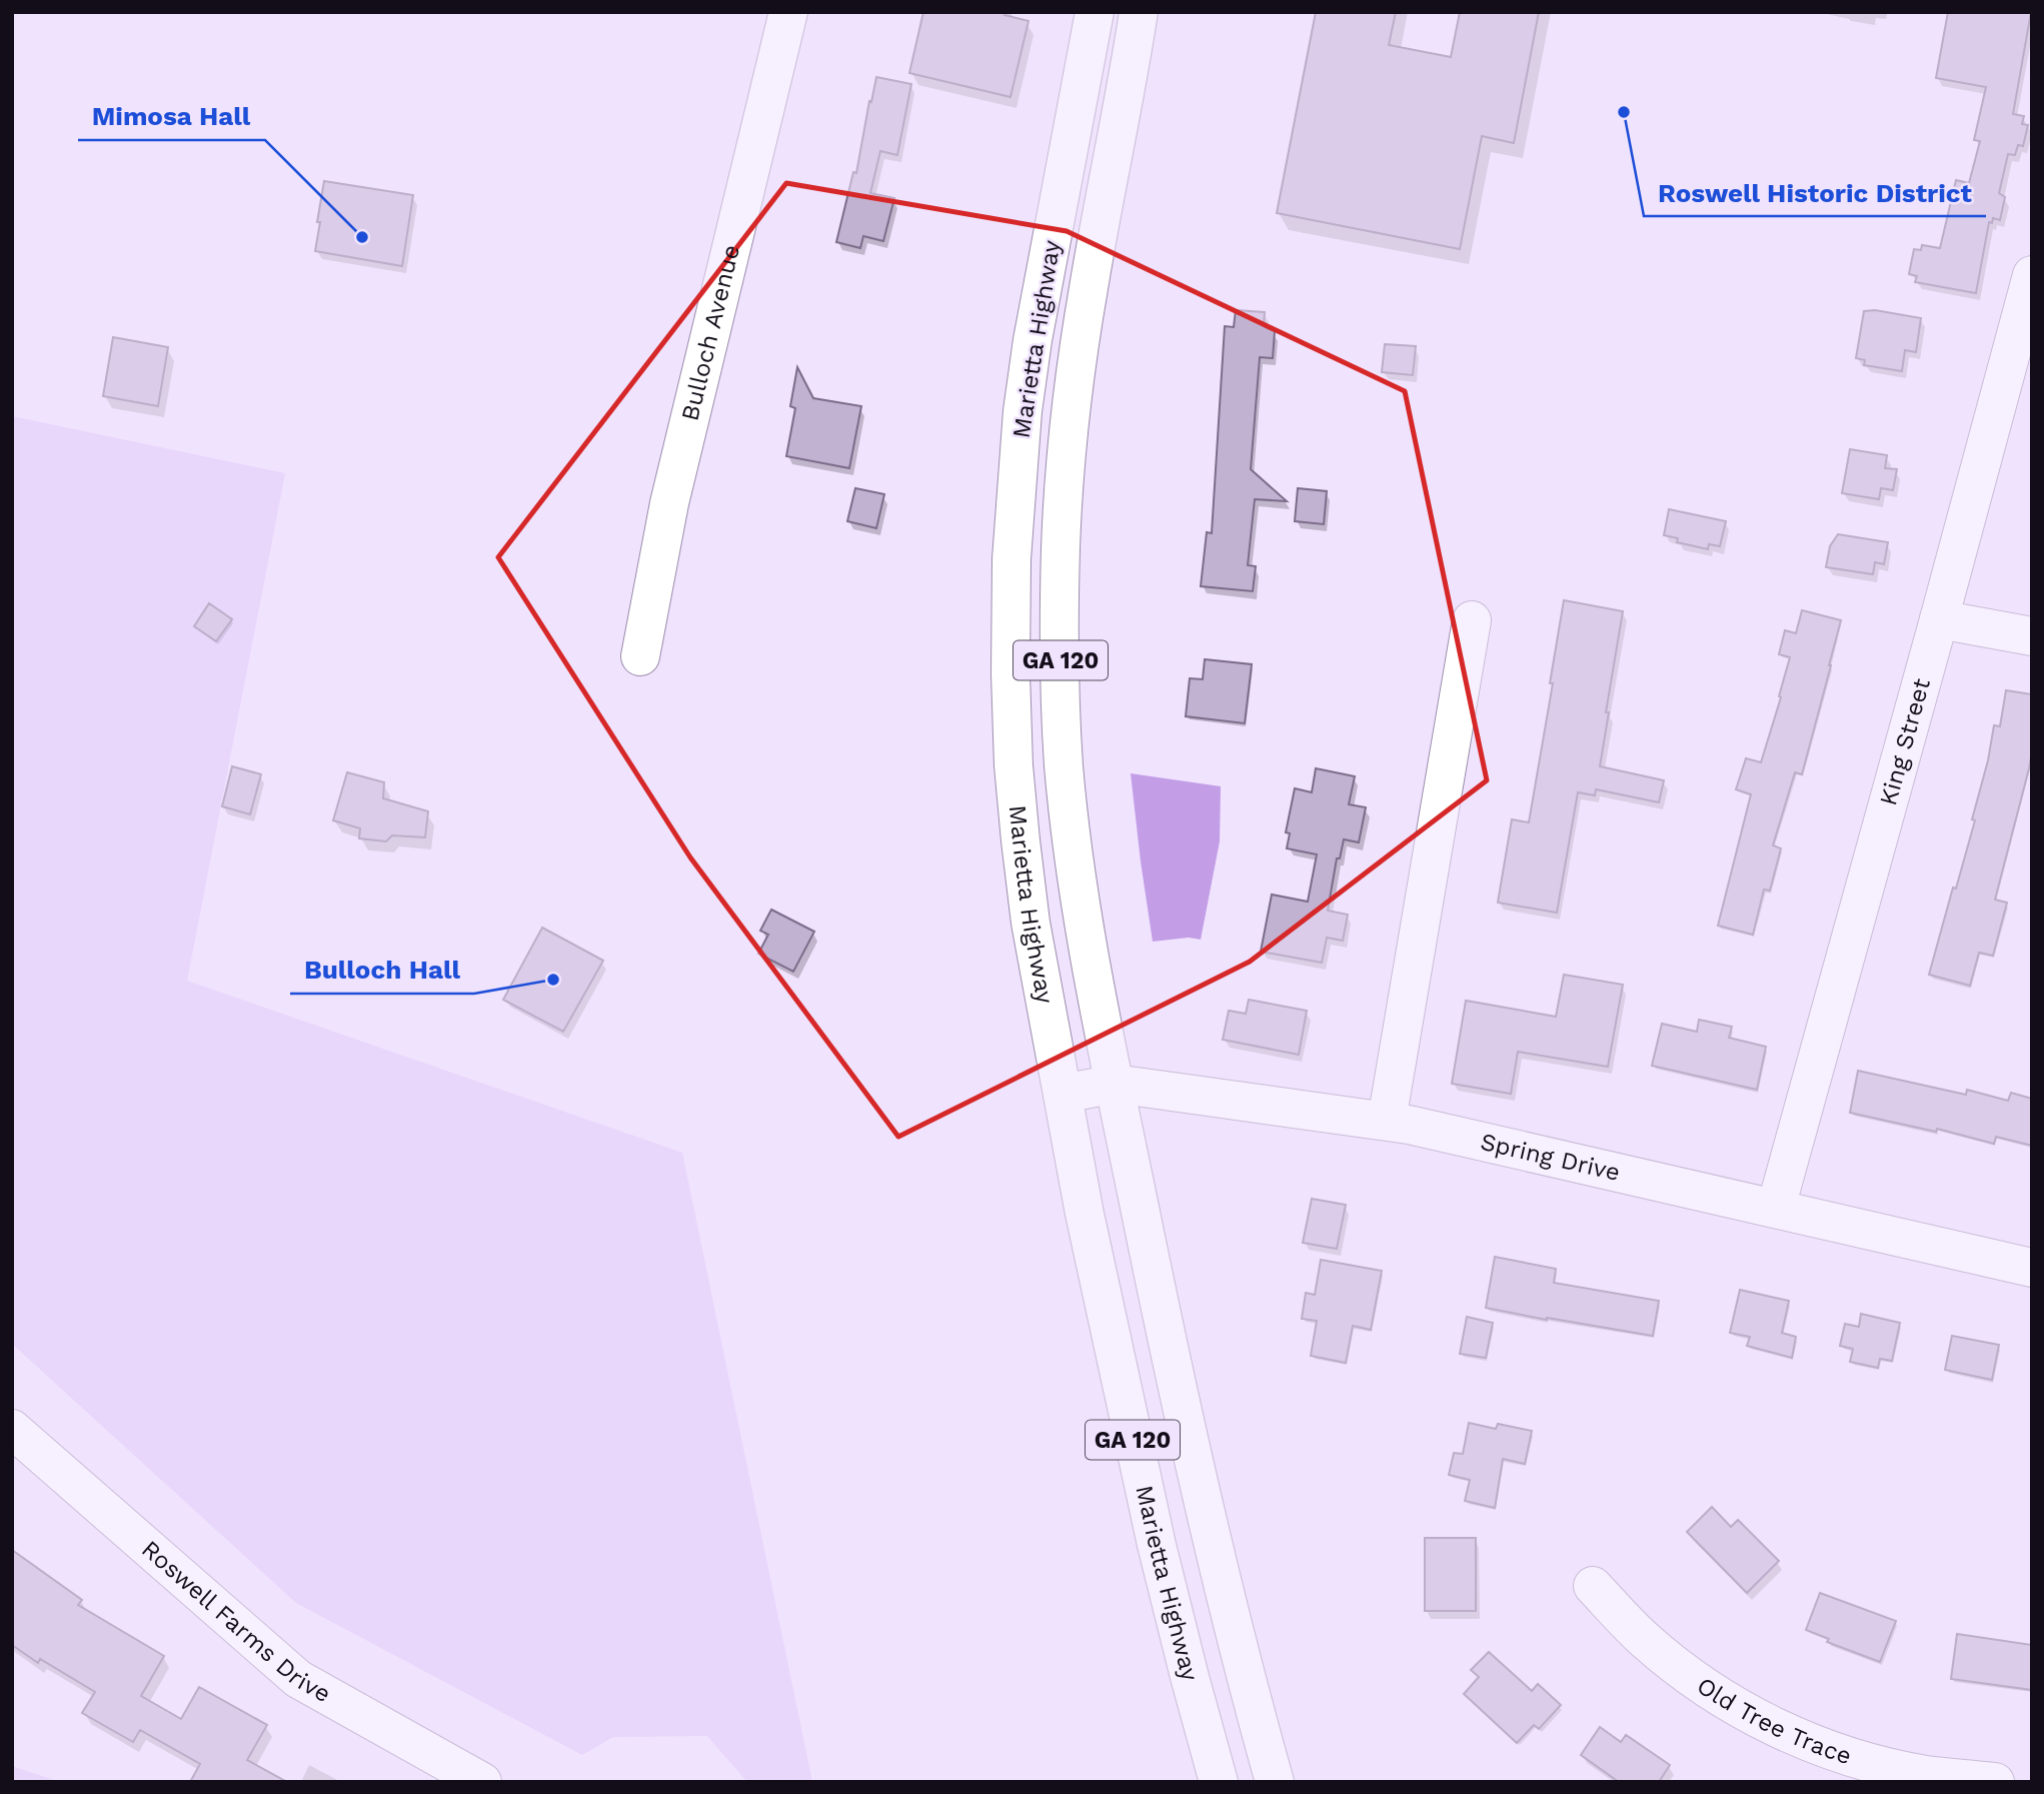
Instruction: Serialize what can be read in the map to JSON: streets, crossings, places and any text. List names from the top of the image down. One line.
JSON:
{"streets":{"main road":["Bulloch Avenue","Marietta Highway","GA 120","King Street","Spring Drive","Roswell Farms Drive","Old Tree Trace"]},"crossings":[["Marietta Highway","Spring Drive"],["King Street","Spring Drive"]],"places":["Roswell Historic District","Mimosa Hall","Bulloch Hall"]}
